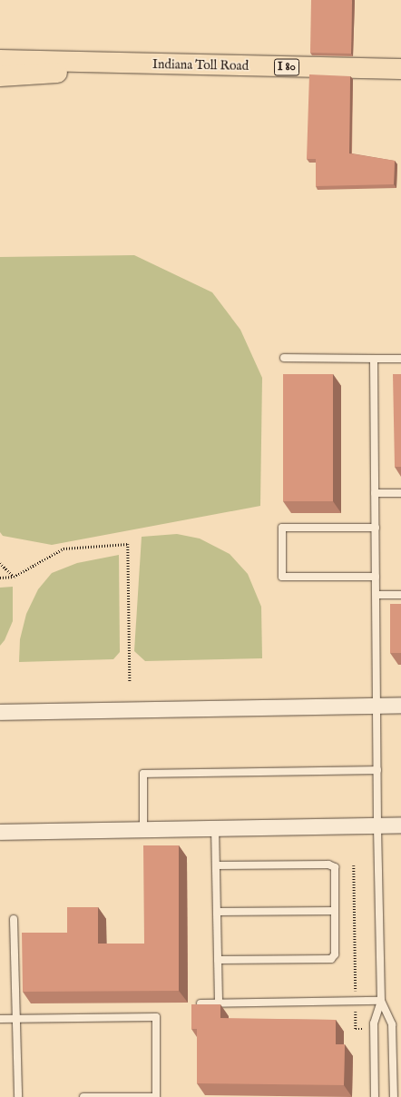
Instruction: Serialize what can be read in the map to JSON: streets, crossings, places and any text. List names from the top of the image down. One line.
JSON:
{"streets":{"highway":["Indiana Toll Road","I 80"]}}
